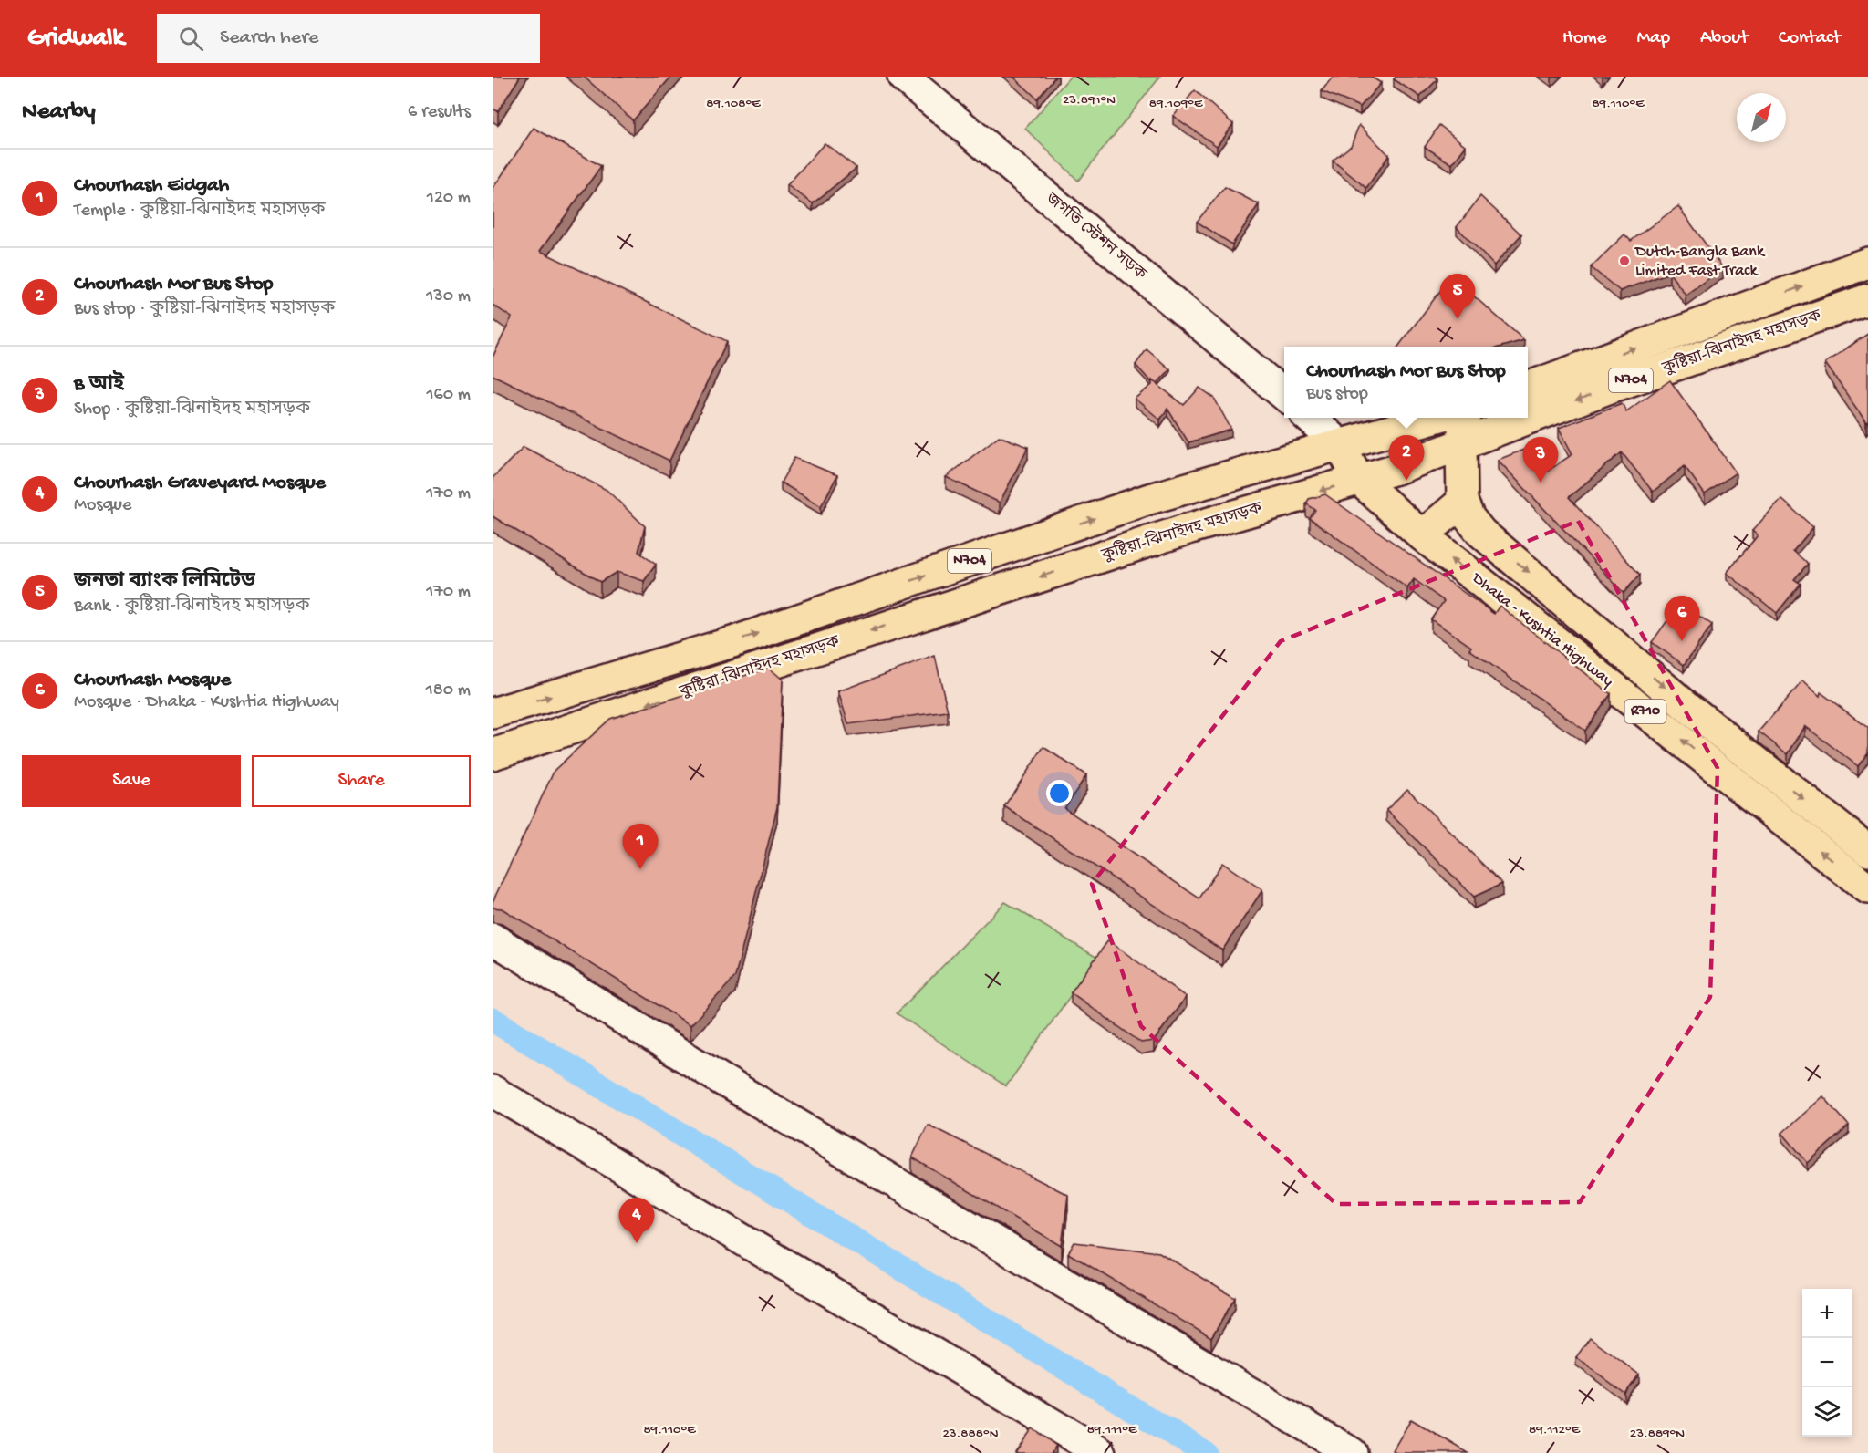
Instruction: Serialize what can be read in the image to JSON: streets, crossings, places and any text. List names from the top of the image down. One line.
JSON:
{"streets":{"main road":["কুষ্টিয়া-ঝিনাইদহ মহাসড়ক","N704","Dhaka - Kushtia Highway","R710"],"street":["জগতি স্টেশন সড়ক"]},"crossings":[["কুষ্টিয়া-ঝিনাইদহ মহাসড়ক","Dhaka - Kushtia Highway"]],"places":["Dutch-Bangla Bank Limited Fast Track"],"north":"top right","page":{"header":"Gridwalk","search":"Search here","nav":["Home","Map","About","Contact"],"heading":["Nearby","6 results"],"list":[{"mark":"1","name":"Chourhash Eidgah","note":"Temple · কুষ্টিয়া-ঝিনাইদহ মহাসড়ক","value":"120 m"},{"mark":"2","name":"Chourhash Mor Bus Stop","note":"Bus stop · কুষ্টিয়া-ঝিনাইদহ মহাসড়ক","value":"130 m"},{"mark":"3","name":"B আই","note":"Shop · কুষ্টিয়া-ঝিনাইদহ মহাসড়ক","value":"160 m"},{"mark":"4","name":"Chourhash Graveyard Mosque","note":"Mosque","value":"170 m"},{"mark":"5","name":"জনতা ব্যাংক লিমিটেড","note":"Bank · কুষ্টিয়া-ঝিনাইদহ মহাসড়ক","value":"170 m"},{"mark":"6","name":"Chourhash Mosque","note":"Mosque · Dhaka - Kushtia Highway","value":"180 m"}],"pins":["5","2","3","6","1","4"],"popup":["Chourhash Mor Bus Stop","Bus stop"],"buttons":["Save","Share"],"map_buttons":["+","−"]},"coordinates":["23.891°N","89.108°E","89.109°E","89.110°E","89.111°E","89.112°E","23.888°N","23.889°N"]}
